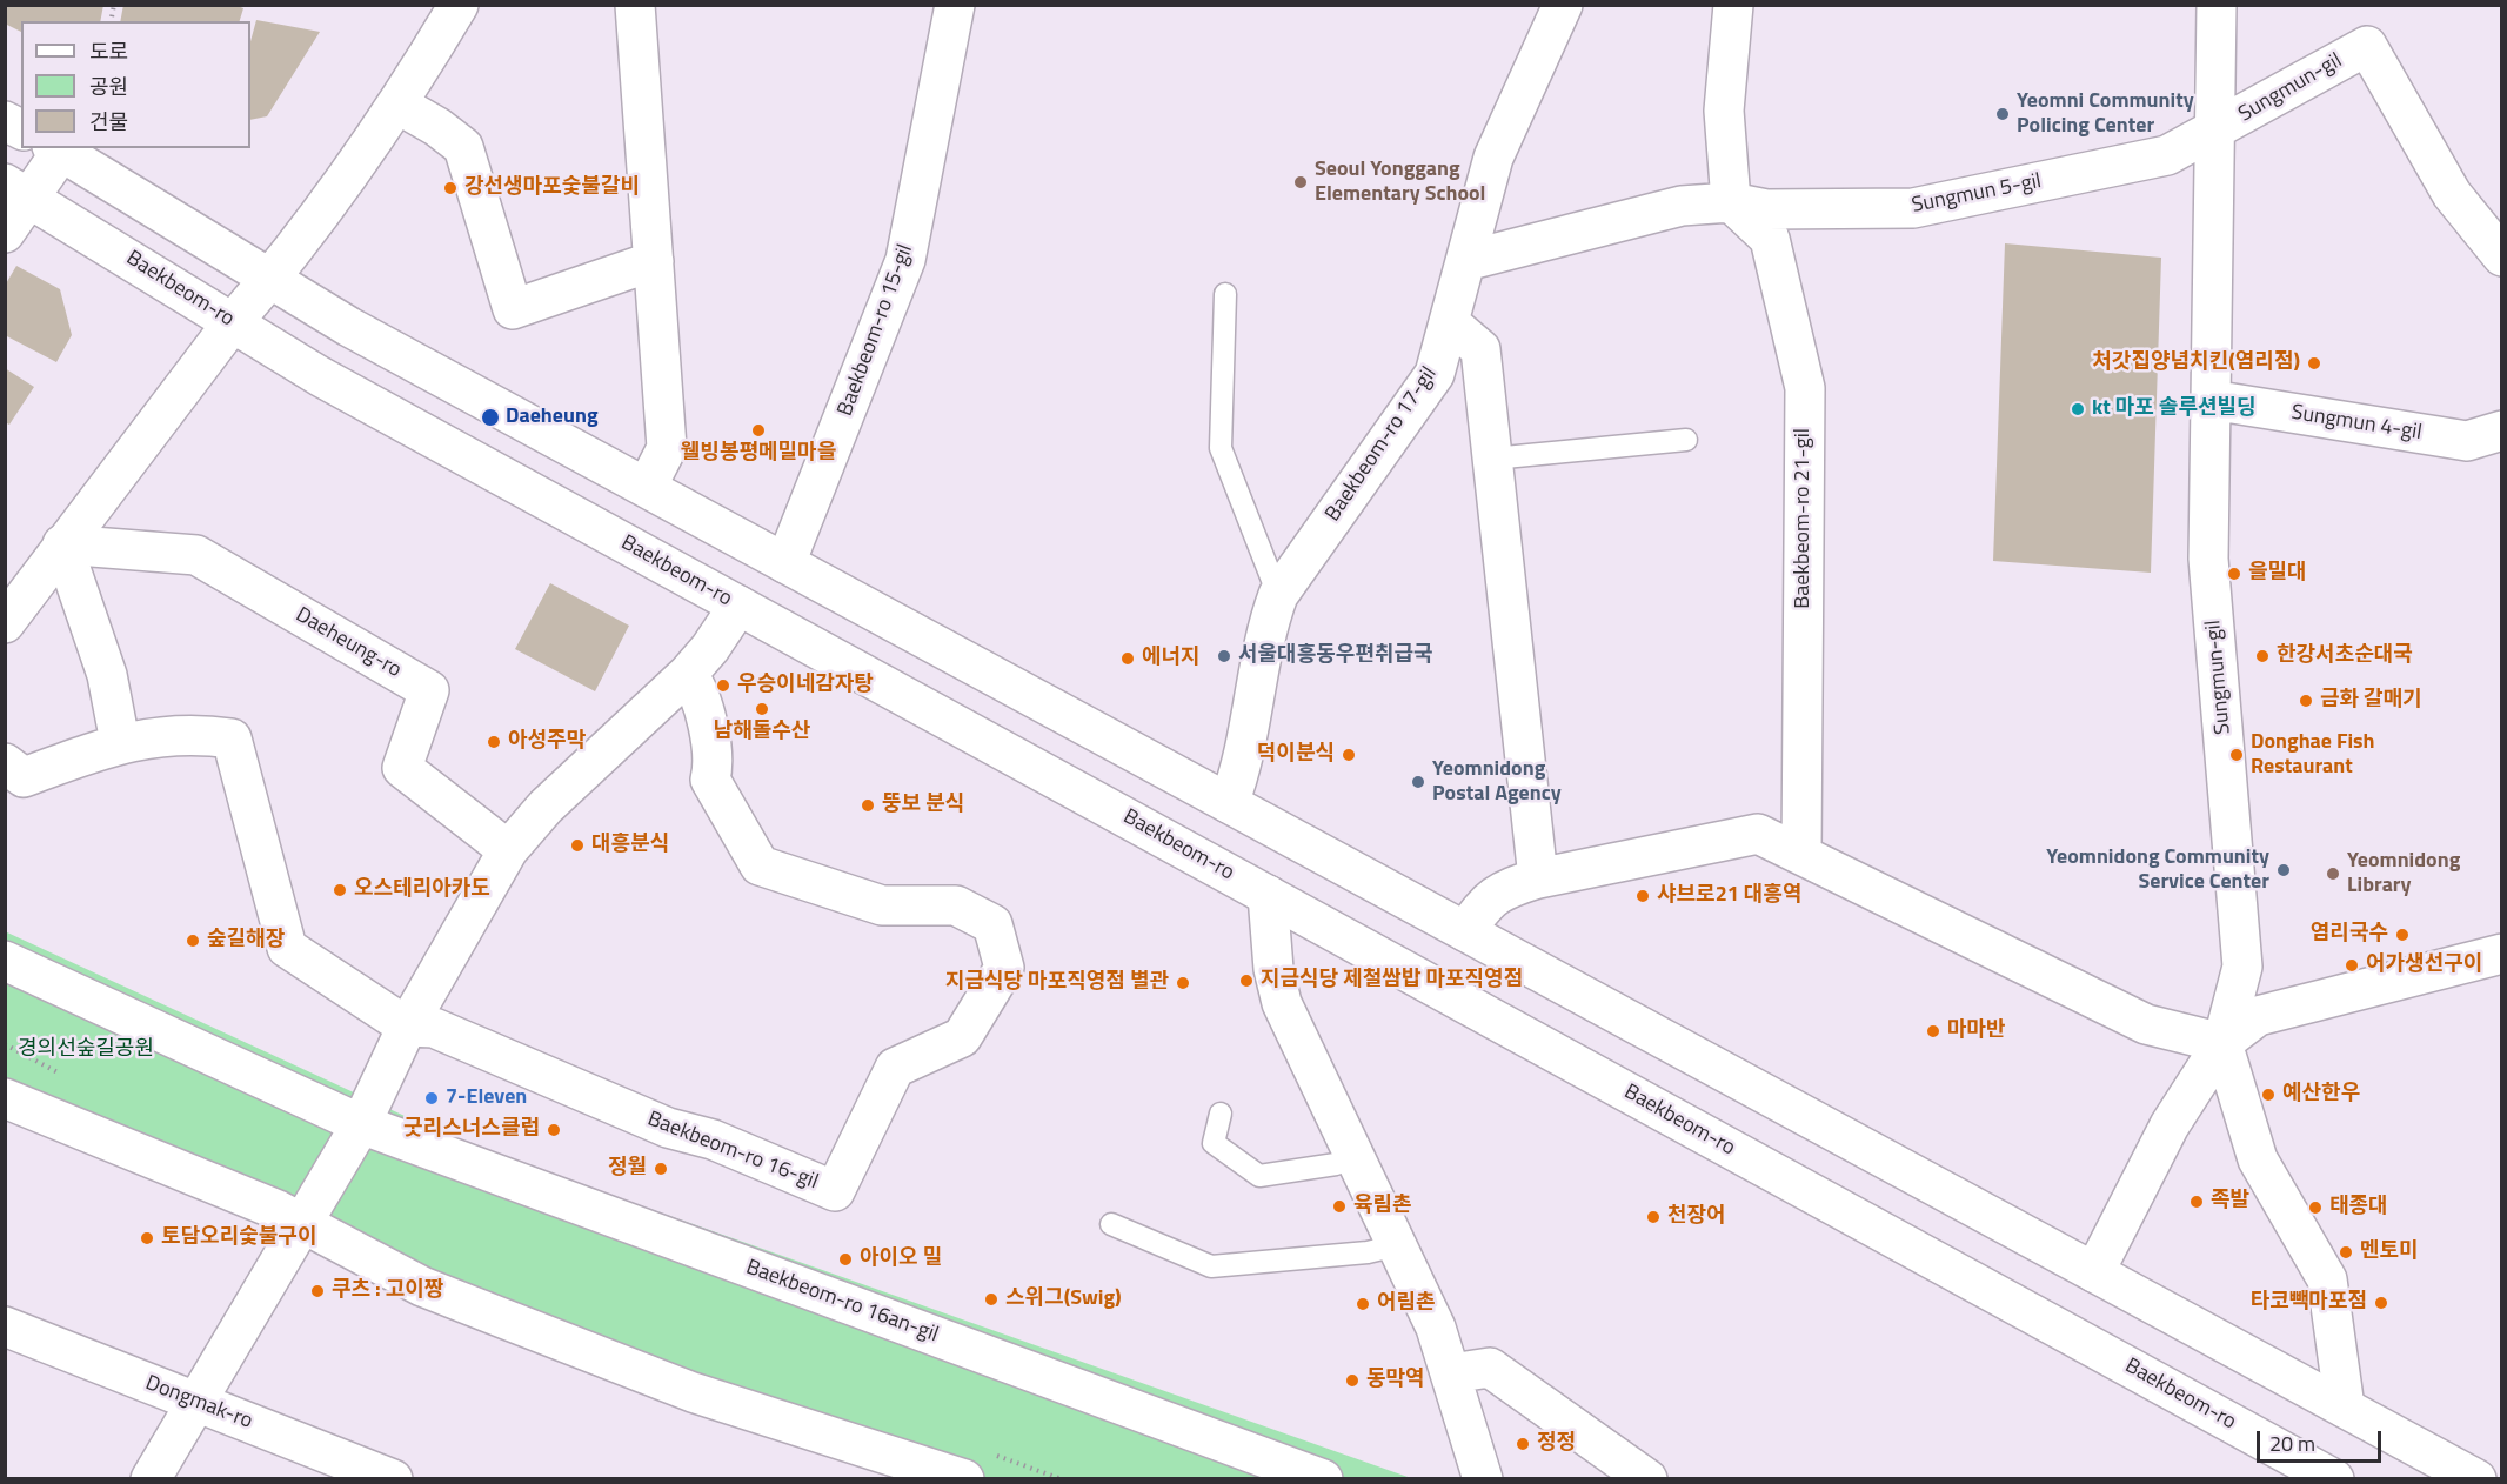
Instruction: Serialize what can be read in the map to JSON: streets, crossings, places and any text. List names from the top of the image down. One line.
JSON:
{"streets":{"street":["Sungmun-gil","Sungmun 5-gil","Baekbeom-ro","Baekbeom-ro 15-gil","Sungmun 4-gil","Baekbeom-ro 17-gil","Baekbeom-ro 21-gil","Daeheung-ro","Baekbeom-ro 16-gil","Baekbeom-ro 16an-gil","Dongmak-ro"]},"crossings":[["Sungmun-gil","Sungmun 5-gil"],["Sungmun-gil","Sungmun 4-gil"],["Sungmun 5-gil","Baekbeom-ro 17-gil"],["Sungmun 5-gil","Baekbeom-ro 21-gil"]],"parks":["경의선숲길공원"],"places":["Yeomni Community Policing Center","Seoul Yonggang Elementary School","강선생마포숯불갈비","처갓집양념치킨(염리점)","kt 마포 솔루션빌딩","Daeheung","웰빙봉평메밀마을","을밀대","서울대흥동우편취급국","한강서초순대국","에너지","우승이네감자탕","금화 갈매기","남해돌수산","아성주막","덕이분식","Donghae Fish Restaurant","Yeomnidong Postal Agency","뚱보 분식","대흥분식","Yeomnidong Community Service Center","Yeomnidong Library","오스테리아카도","샤브로21 대흥역","염리국수","숲길해장","어가생선구이","지금식당 제철쌈밥 마포직영점","지금식당 마포직영점 별관","마마반","예산한우","7-Eleven","굿리스너스클럽","정월","족발","육림촌","태종대","천장어","토담오리숯불구이","멘토미","아이오 밀","쿠츠 : 고이짱","스위그(Swig)","타코빽마포점","어림촌","동막역","정정"],"legend":["도로","공원","건물"],"scale_bar":"20 m"}
